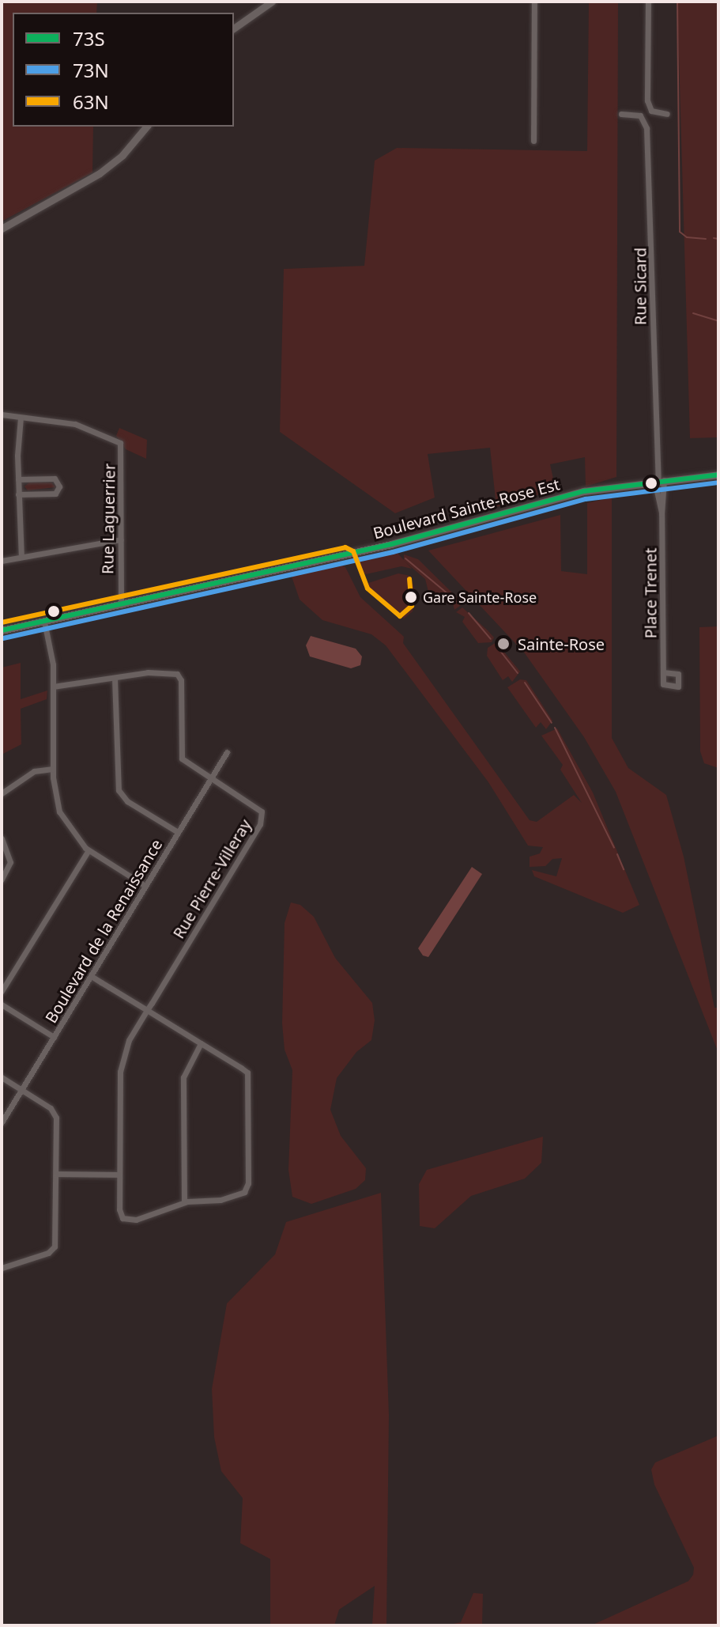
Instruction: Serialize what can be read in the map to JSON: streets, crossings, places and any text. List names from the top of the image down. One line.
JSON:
{"streets":{"street":["Rue Sicard","Boulevard Sainte-Rose Est","Rue Laguerrier","Place Trenet","Rue Pierre-Villeray","Boulevard de la Renaissance"]},"crossings":[["Rue Sicard","Boulevard Sainte-Rose Est"],["Rue Sicard","Place Trenet"],["Boulevard Sainte-Rose Est","Rue Laguerrier"],["Boulevard Sainte-Rose Est","Place Trenet"],["Rue Pierre-Villeray","Boulevard de la Renaissance"]],"places":["Gare Sainte-Rose","Sainte-Rose"],"lines":["transit line 73S","transit line 73N","transit line 63N"],"legend":["73S","73N","63N"]}
